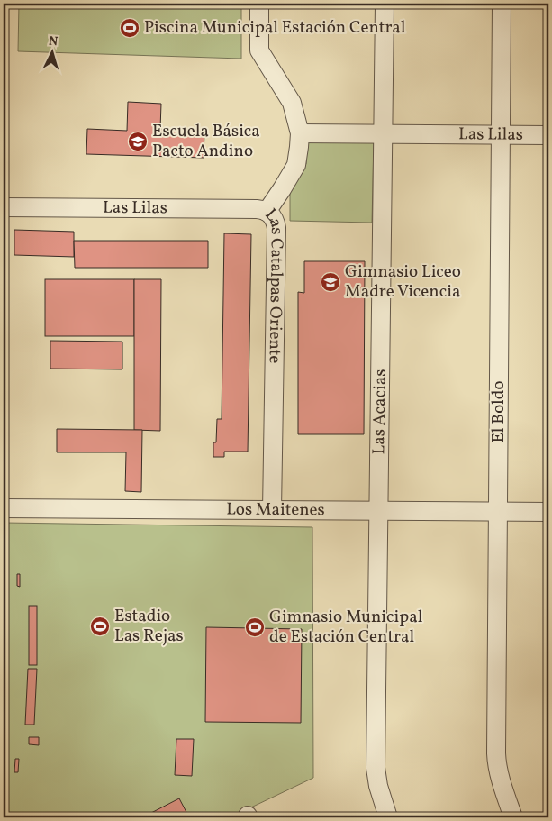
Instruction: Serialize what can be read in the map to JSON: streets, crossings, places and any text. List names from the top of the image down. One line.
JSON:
{"streets":{"street":["Las Lilas","Las Catalpas Oriente","Las Acacias","El Boldo","Los Maitenes"]},"crossings":[["Las Lilas","Las Catalpas Oriente"],["Las Lilas","Las Acacias"],["Las Lilas","El Boldo"],["Las Catalpas Oriente","Los Maitenes"],["Las Acacias","Los Maitenes"],["El Boldo","Los Maitenes"]],"places":{"sports":["Piscina Municipal Estación Central","Estadio Las Rejas","Gimnasio Municipal de Estación Central"],"school or university":["Escuela Básica Pacto Andino","Gimnasio Liceo Madre Vicencia"]},"north":"top"}
